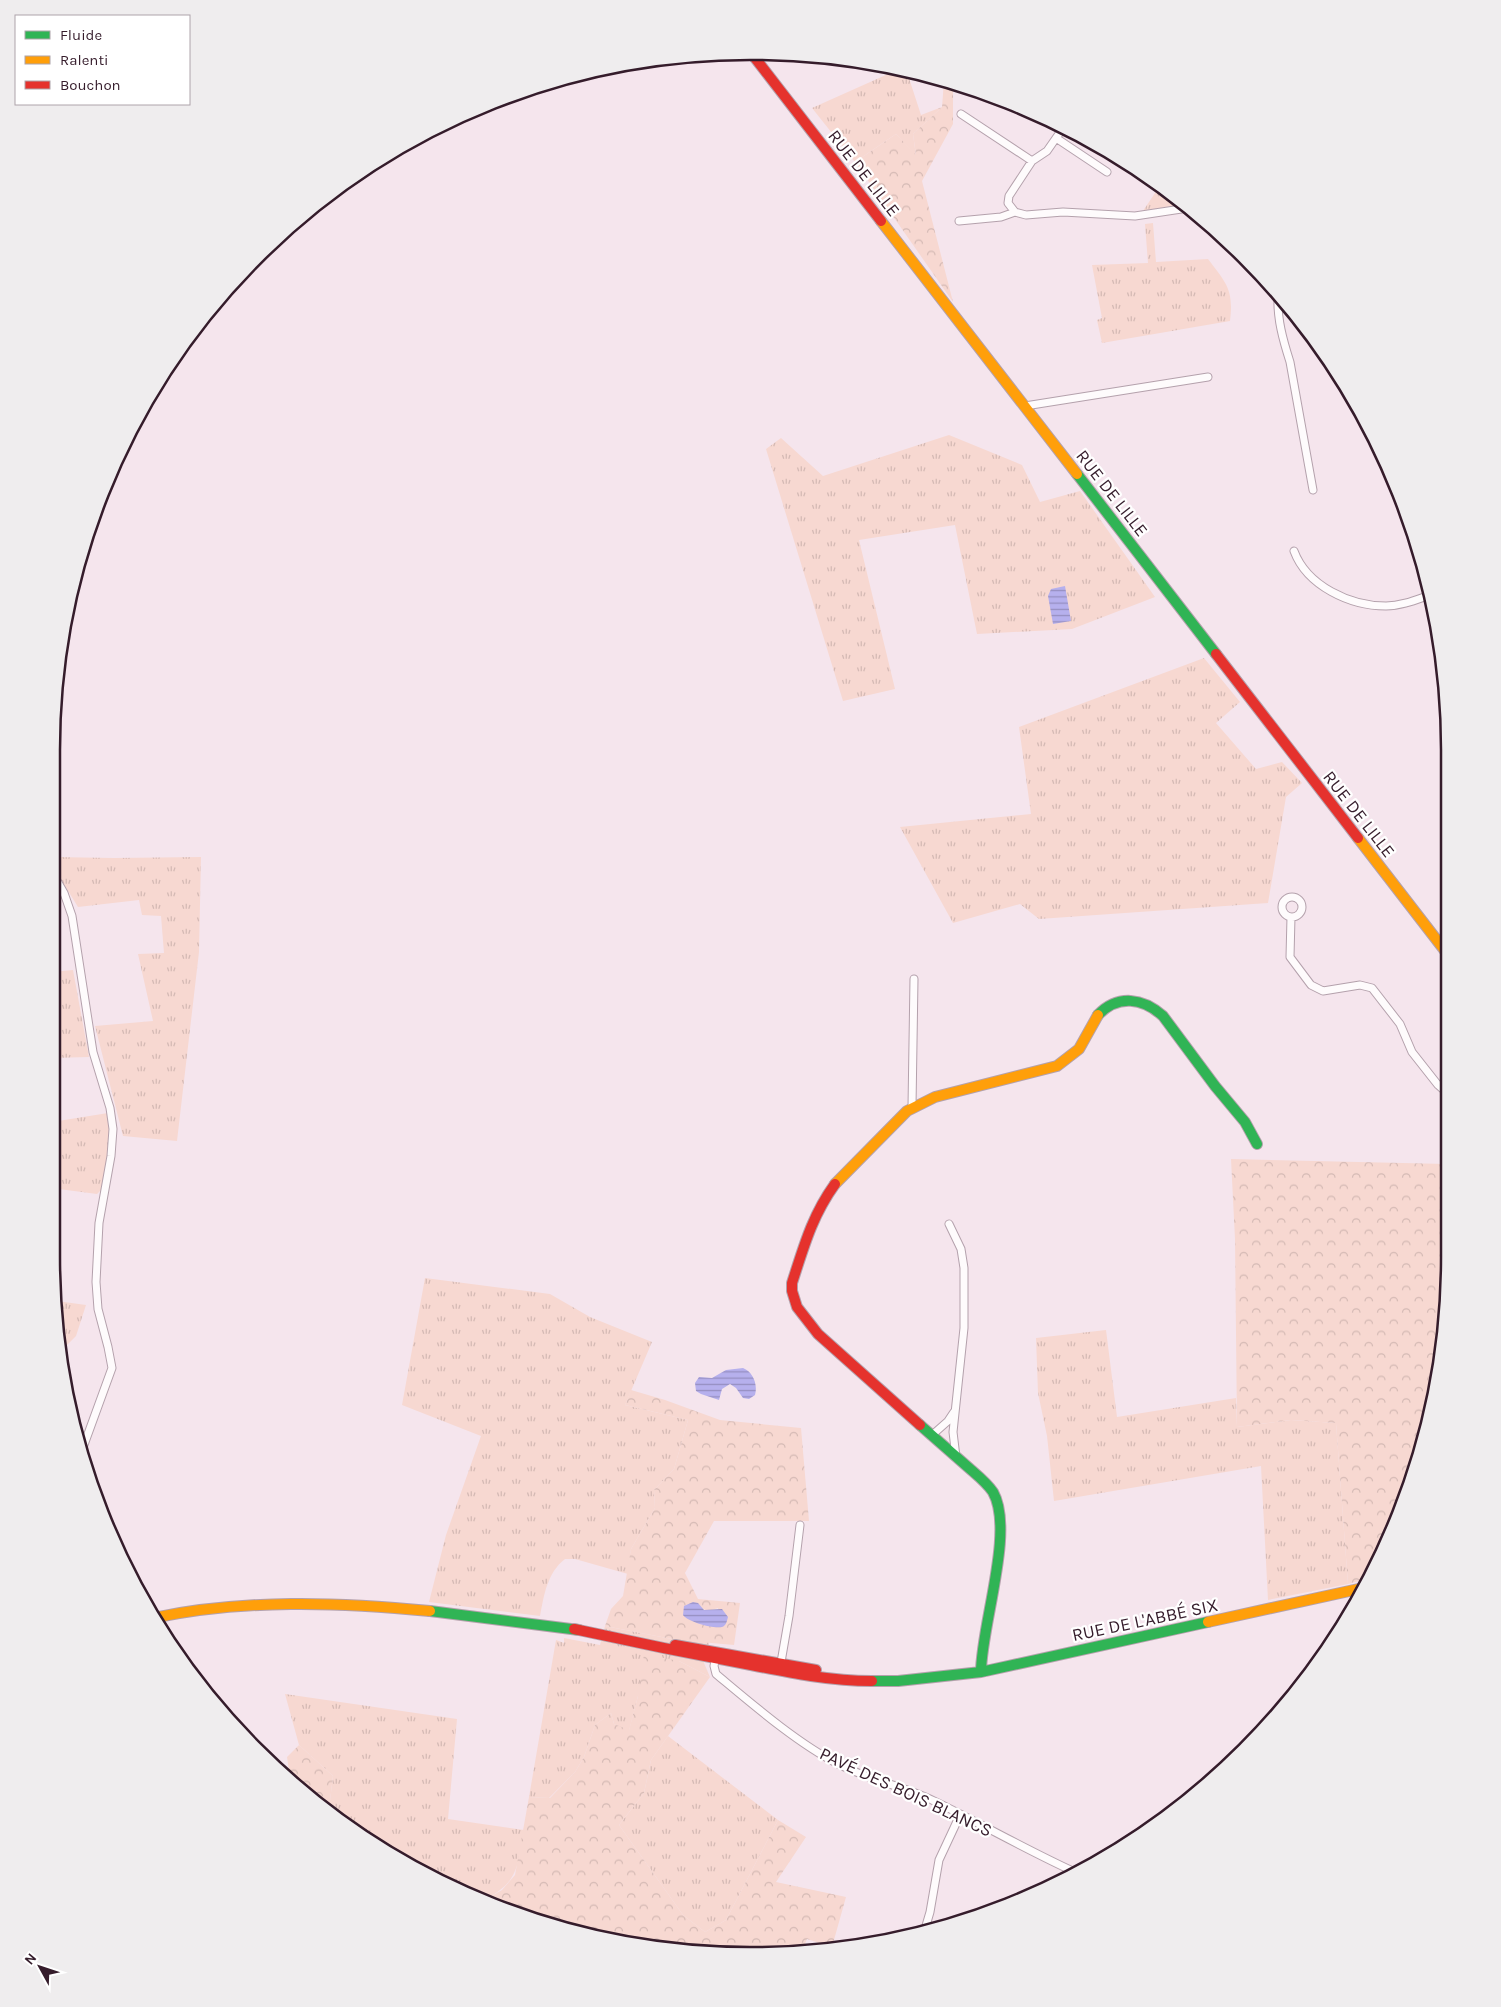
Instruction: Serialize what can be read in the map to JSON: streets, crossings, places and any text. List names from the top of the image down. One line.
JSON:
{"streets":{"main road":["RUE DE LILLE","RUE DE L'ABBÉ SIX"],"street":["PAVÉ DES BOIS BLANCS"]},"crossings":[["RUE DE L'ABBÉ SIX","PAVÉ DES BOIS BLANCS"]],"legend":["Fluide","Ralenti","Bouchon"],"north":"top left"}
